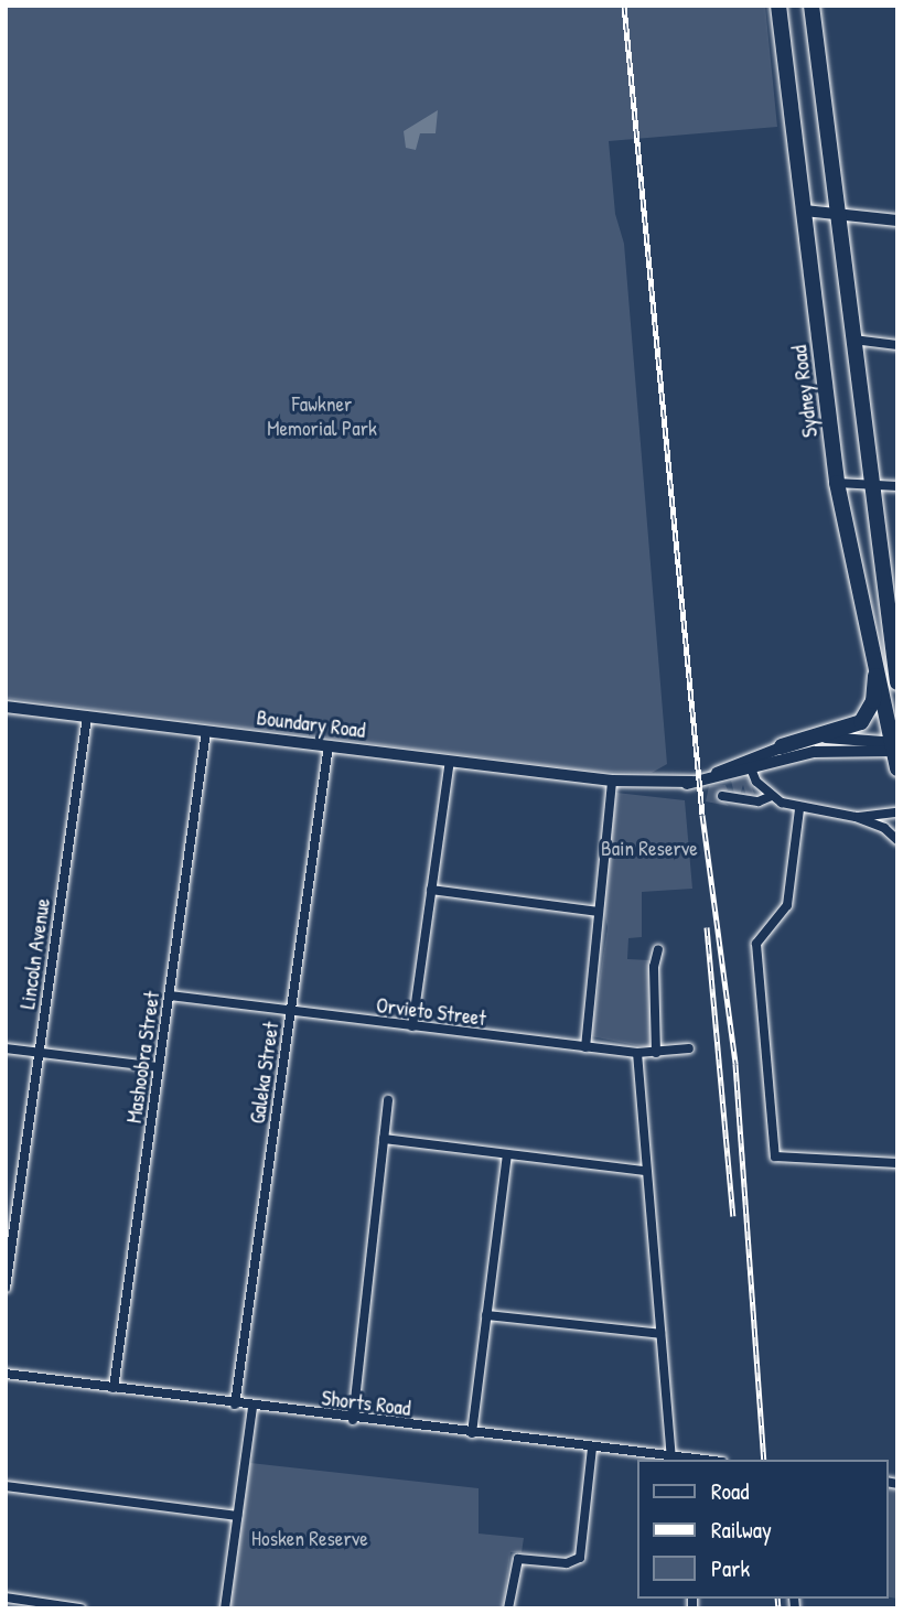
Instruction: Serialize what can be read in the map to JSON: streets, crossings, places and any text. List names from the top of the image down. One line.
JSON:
{"streets":{"highway":["Sydney Road"],"main road":["Boundary Road"],"street":["Lincoln Avenue","Orvieto Street","Mashoobra Street","Galeka Street","Shorts Road"]},"crossings":[["Sydney Road","Boundary Road"],["Boundary Road","Lincoln Avenue"],["Boundary Road","Mashoobra Street"],["Boundary Road","Galeka Street"],["Orvieto Street","Mashoobra Street"],["Orvieto Street","Galeka Street"],["Mashoobra Street","Shorts Road"],["Galeka Street","Shorts Road"]],"parks":["Fawkner Memorial Park","Bain Reserve","Hosken Reserve"],"legend":["Road","Railway","Park"]}
